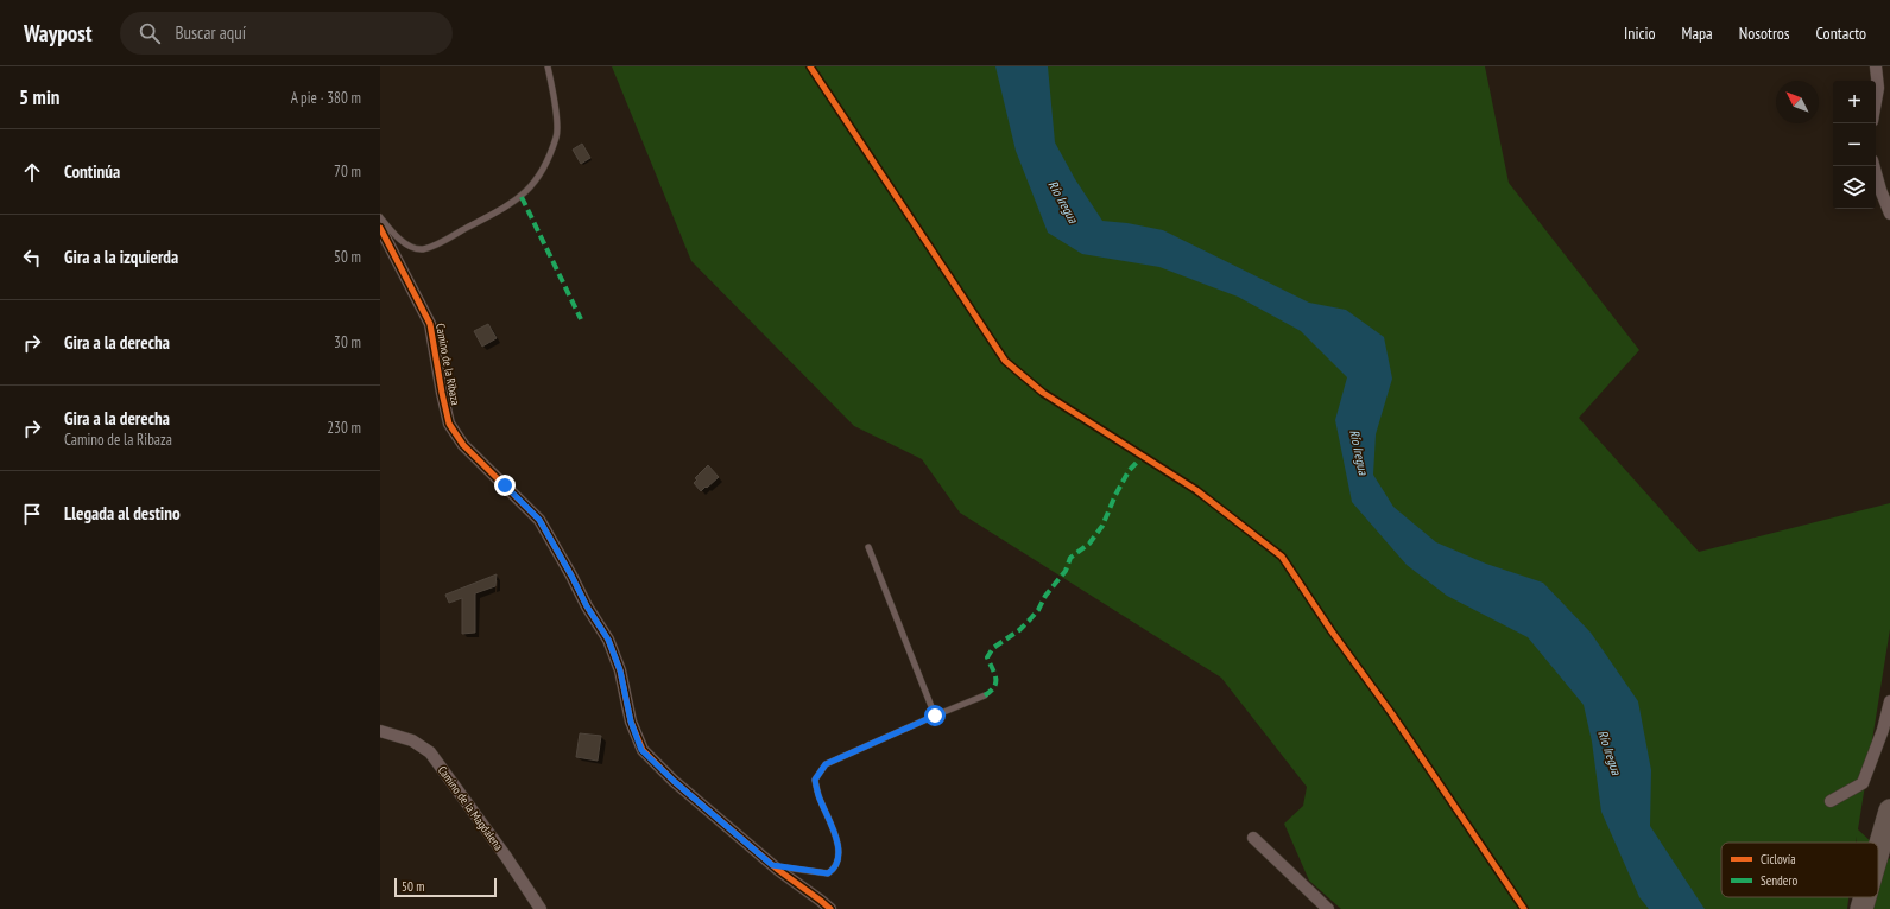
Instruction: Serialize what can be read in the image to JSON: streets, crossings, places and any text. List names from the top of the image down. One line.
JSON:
{"streets":{"street":["Camino de la Ribaza","Camino de la Magdalena"]},"water":["Río Iregua"],"legend":["Ciclovía","Sendero"],"scale_bar":"50 m","north":"top left","page":{"header":"Waypost","search":"Buscar aquí","nav":["Inicio","Mapa","Nosotros","Contacto"],"heading":["5 min","A pie · 380 m"],"map_buttons":["+","−"],"list":[["Continúa","70 m"],["Gira a la izquierda","50 m"],["Gira a la derecha","30 m"],["Gira a la derecha","Camino de la Ribaza","230 m"],"Llegada al destino"],"scale":"50 m"}}
